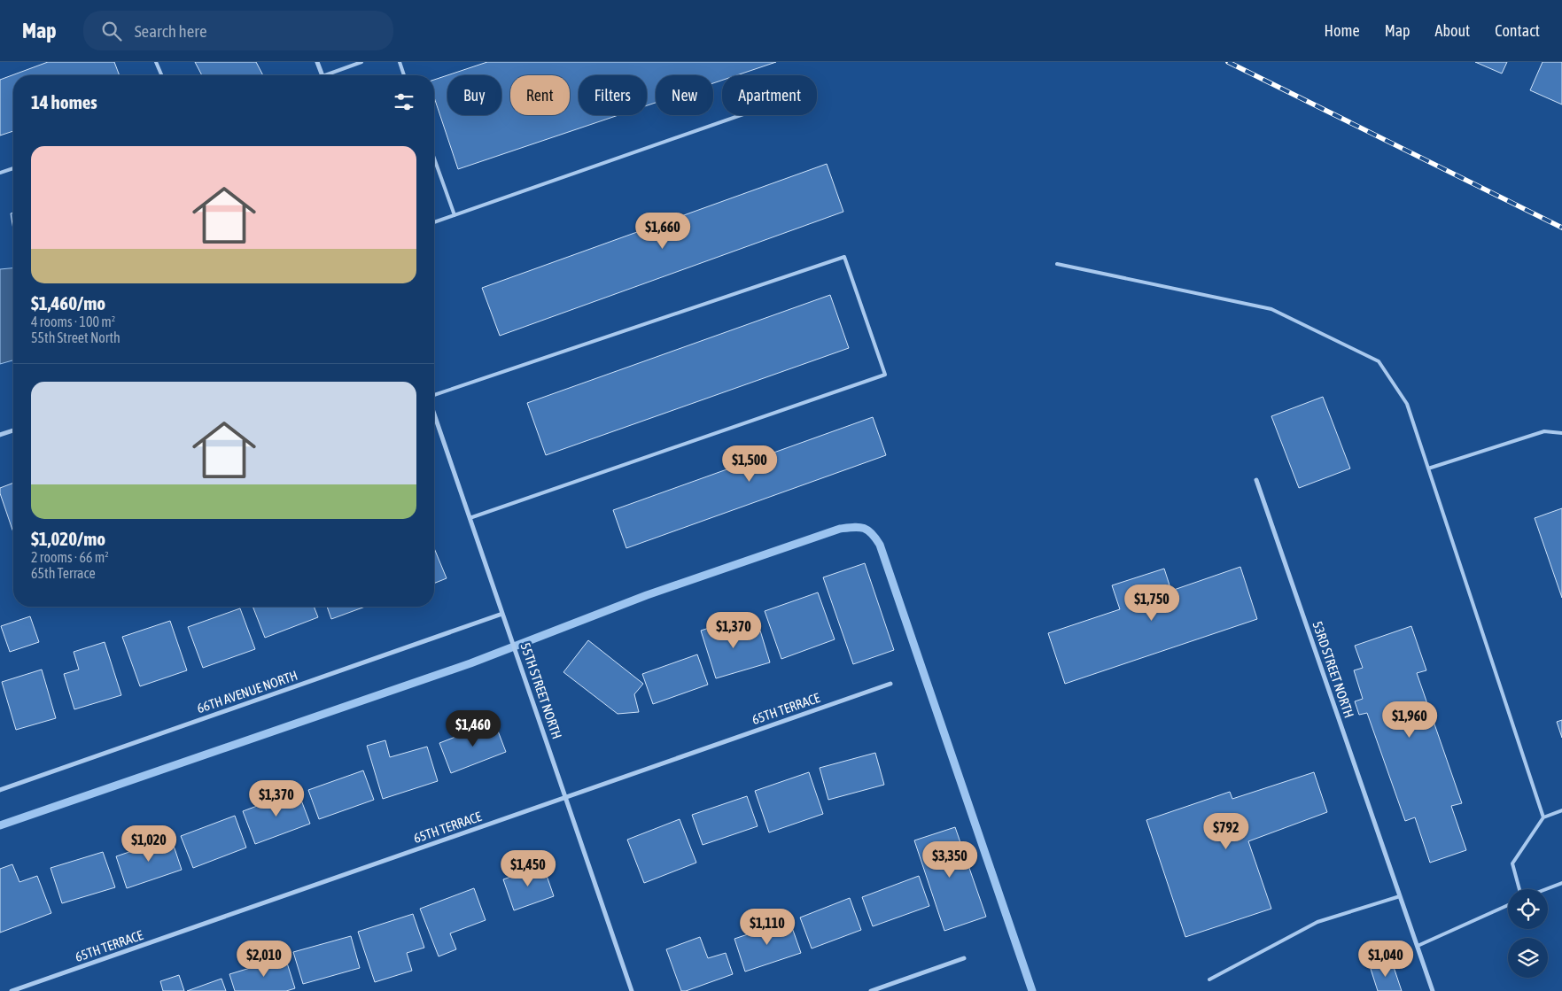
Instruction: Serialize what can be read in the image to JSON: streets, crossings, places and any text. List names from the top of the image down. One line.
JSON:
{"streets":{"street":["53RD STREET NORTH","55TH STREET NORTH","66TH AVENUE NORTH","65TH TERRACE"]},"crossings":[["55TH STREET NORTH","66TH AVENUE NORTH"],["55TH STREET NORTH","65TH TERRACE"]],"page":{"header":"Map","search":"Search here","nav":["Home","Map","About","Contact"],"chip":["Buy","Rent","Filters","New","Apartment"],"heading":"14 homes","list":[{"name":"$1,460/mo","note":"4 rooms · 100 m² · 55th Street North"},{"name":"$1,020/mo","note":"2 rooms · 66 m² · 65th Terrace"}],"price":["$1,660","$1,500","$1,750","$1,370","$1,960","$1,460","$1,370","$792","$1,020","$3,350","$1,450","$1,110","$2,010","$1,040"]}}
